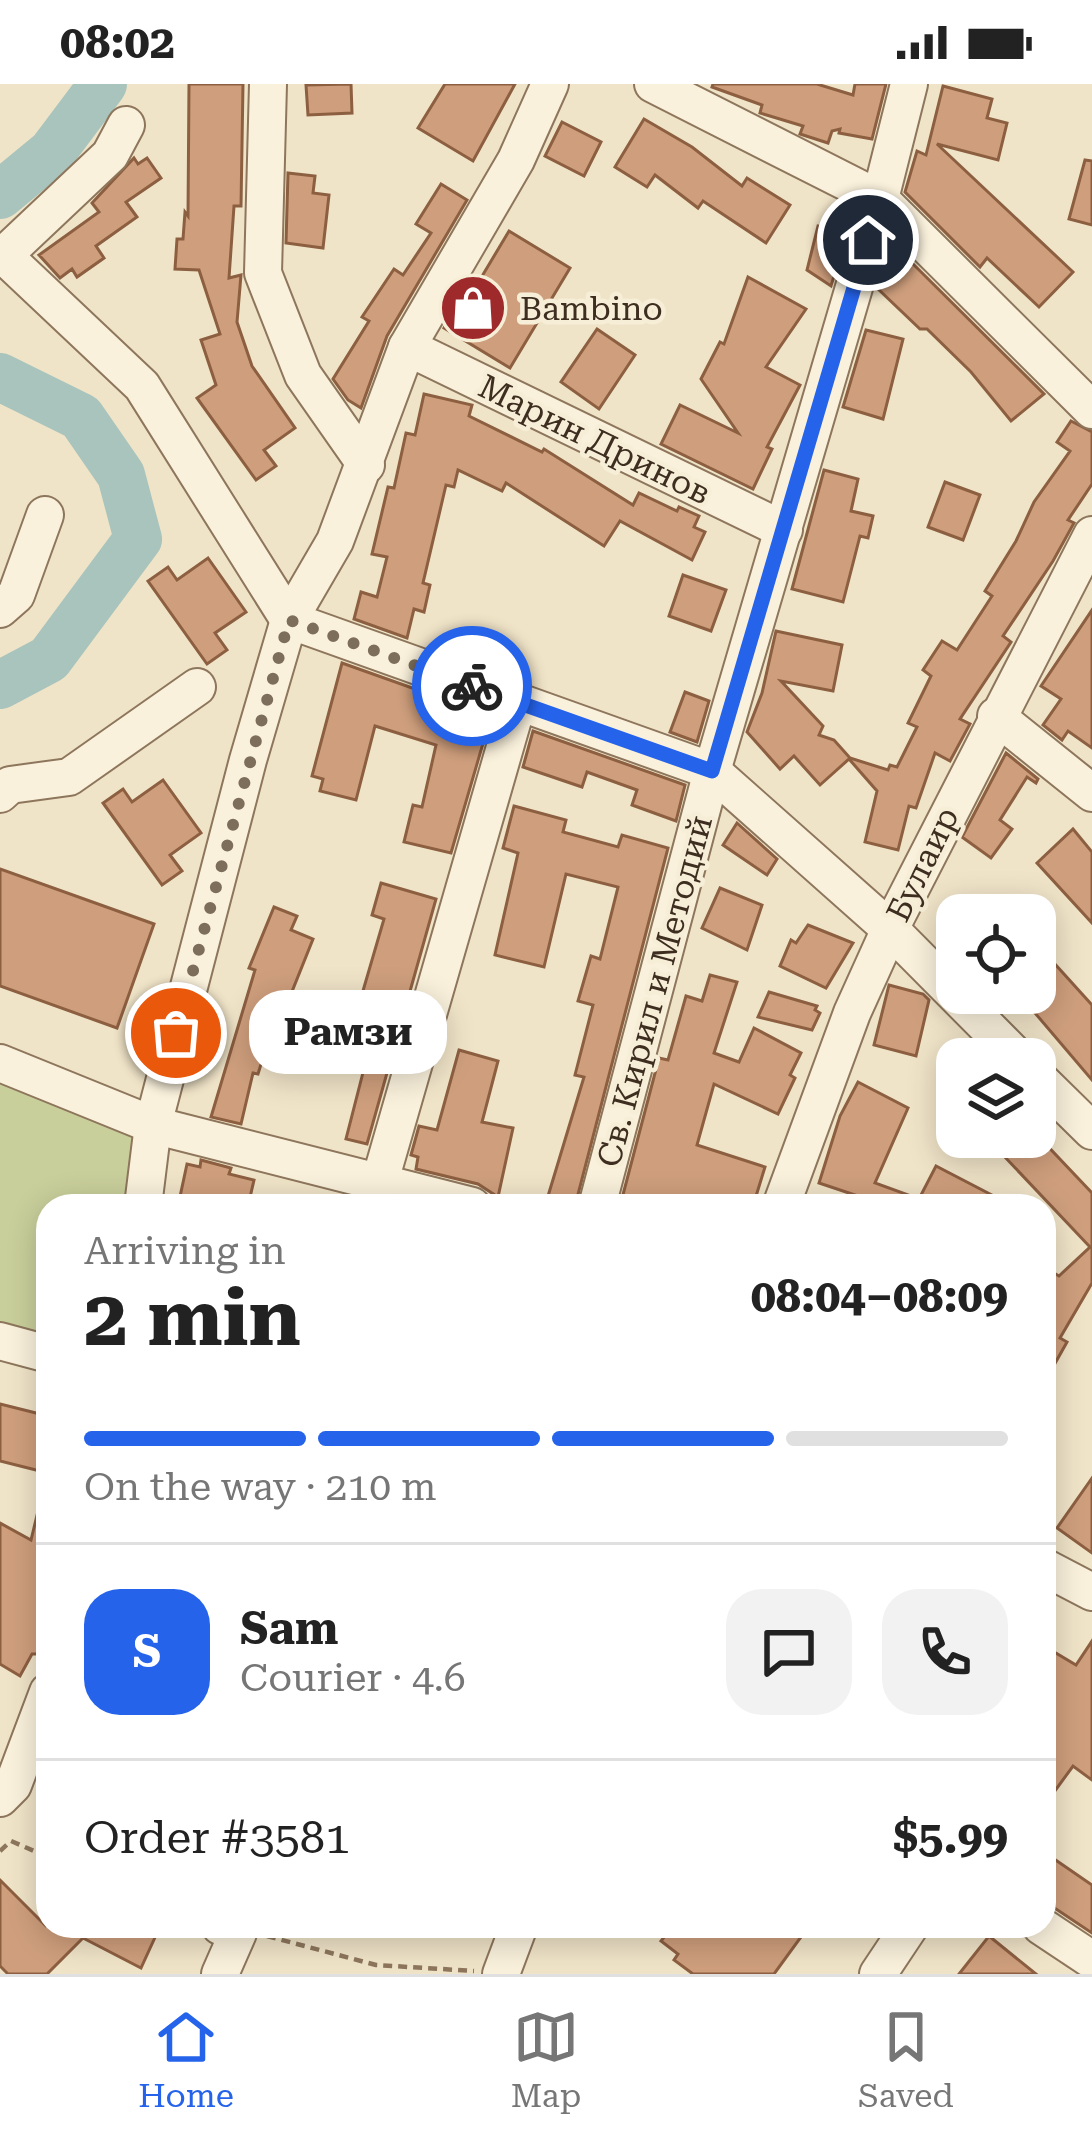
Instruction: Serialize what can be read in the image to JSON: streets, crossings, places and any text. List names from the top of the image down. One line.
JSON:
{"streets":{"street":["Марин Дринов","Булаир","Св. Кирил и Методий"]},"crossings":[["Марин Дринов","Св. Кирил и Методий"]],"places":{"shop":["Bambino"],"other":["Рамзи"]},"page":{"status":"08:02","bubble":"Рамзи","heading":["2 min","Arriving in","08:04–08:09"],"panel":["Sam","Courier · 4.6","Order #3581","$5.99"],"bar":"On the way · 210 m","round":"S","tabs":["Home","Map","Saved"]}}
